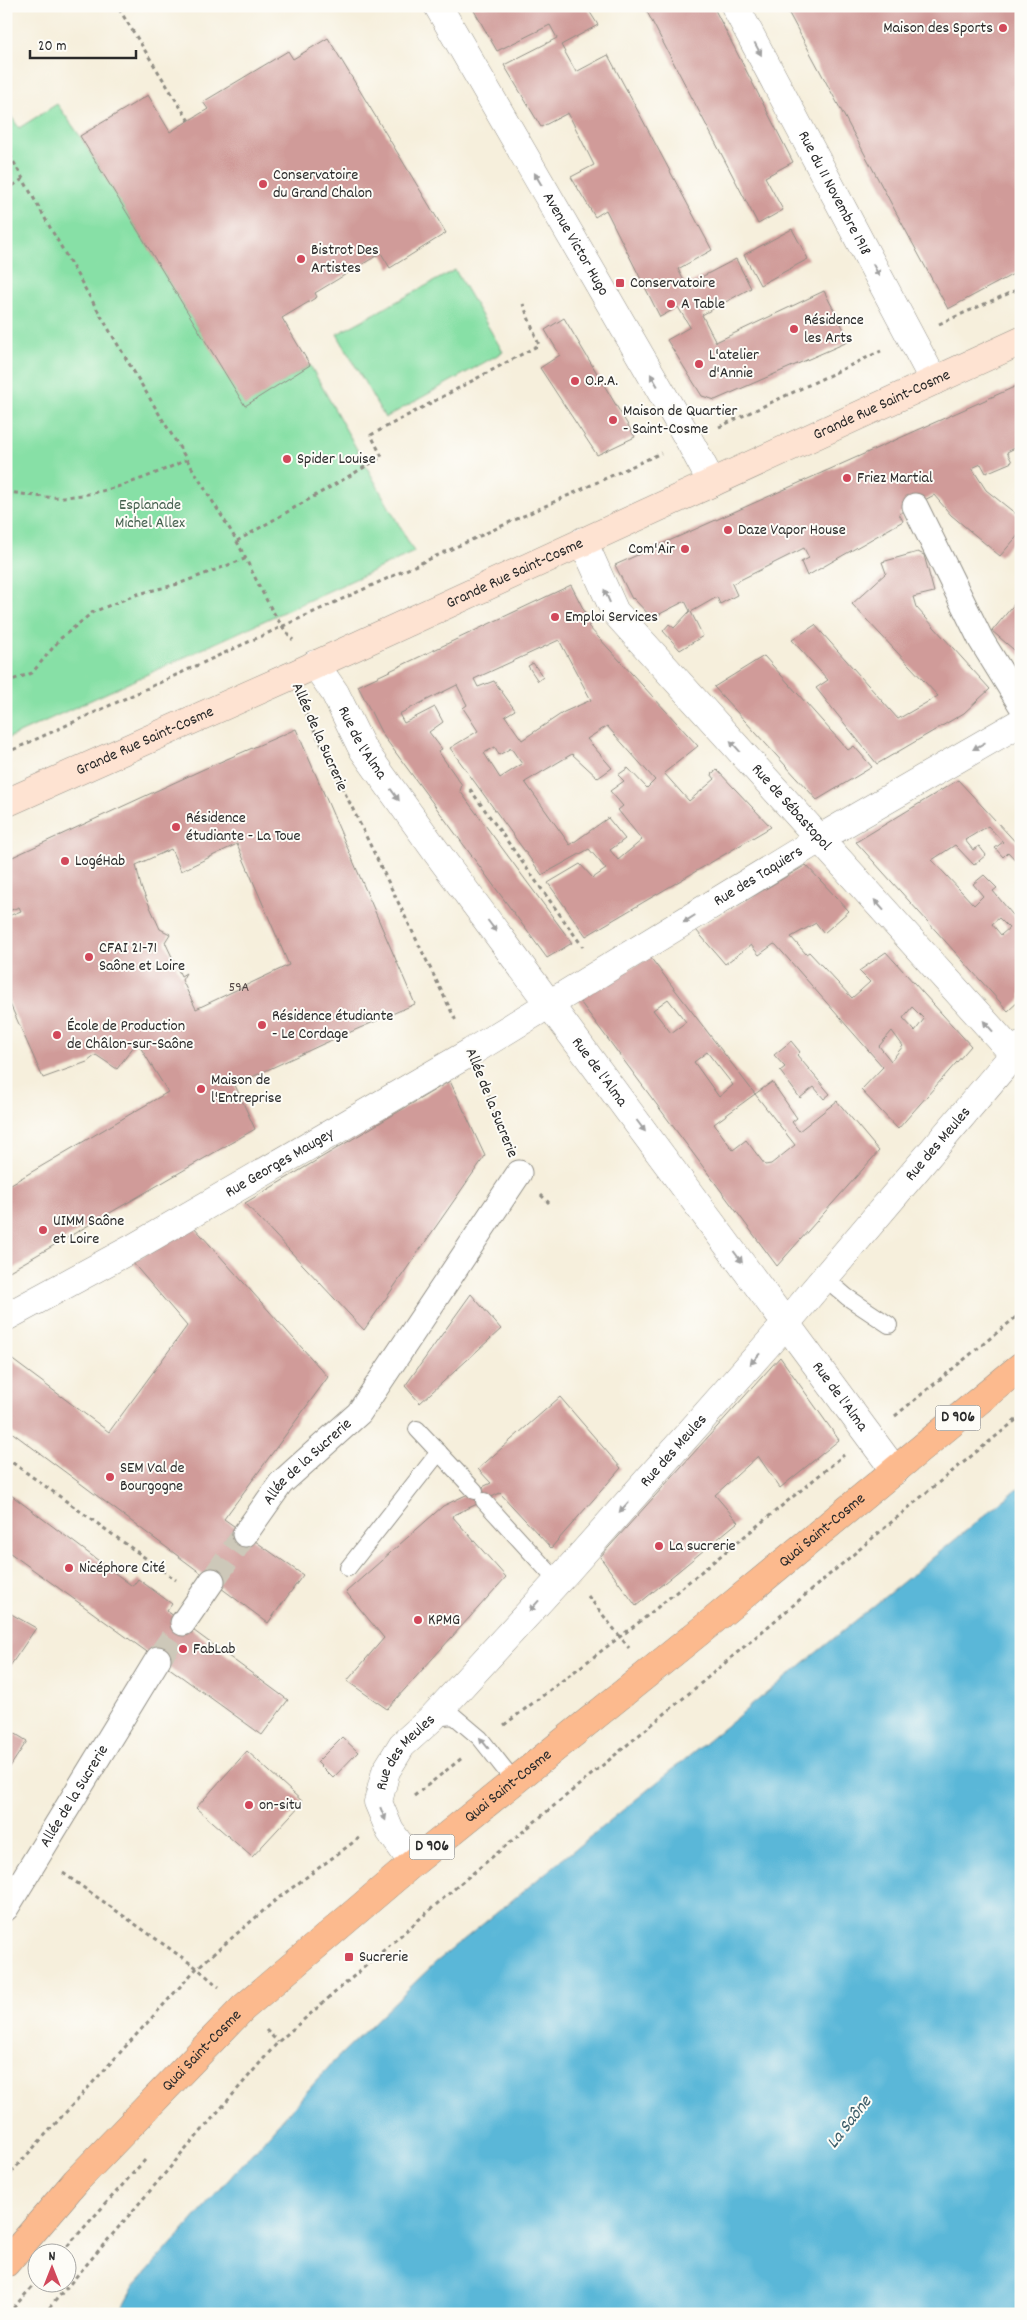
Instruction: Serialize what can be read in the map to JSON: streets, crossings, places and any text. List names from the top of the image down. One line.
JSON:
{"streets":{"main road":["Grande Rue Saint-Cosme","D 906","Quai Saint-Cosme"],"street":["Rue du 11 Novembre 1918","Avenue Victor Hugo","Allée de la Sucrerie","Rue de l'Alma","Rue de Sébastopol","Rue des Taquiers","Rue des Meules","Rue Georges Maugey"]},"crossings":[["Rue du 11 Novembre 1918","Grande Rue Saint-Cosme"],["Avenue Victor Hugo","Grande Rue Saint-Cosme"],["Grande Rue Saint-Cosme","Allée de la Sucrerie"],["Grande Rue Saint-Cosme","Rue de l'Alma"],["Grande Rue Saint-Cosme","Rue de Sébastopol"],["Allée de la Sucrerie","Rue de l'Alma"],["Allée de la Sucrerie","Rue Georges Maugey"],["Rue de l'Alma","Rue des Taquiers"],["Rue de l'Alma","Rue des Meules"],["Rue de l'Alma","Rue Georges Maugey"],["Rue de l'Alma","Quai Saint-Cosme"],["Rue de Sébastopol","Rue des Taquiers"],["Rue de Sébastopol","Rue des Meules"],["Rue des Taquiers","Rue Georges Maugey"],["Rue des Meules","Quai Saint-Cosme"]],"one_way":["Rue du 11 Novembre 1918","Avenue Victor Hugo","Rue de l'Alma","Rue de Sébastopol","Rue des Taquiers","Rue des Meules"],"water":["La Saône"],"parks":["Esplanade Michel Allex"],"places":{"other":["Maison des Sports","Conservatoire du Grand Chalon","Bistrot Des Artistes","A Table","Résidence les Arts","L'atelier d'Annie","O.P.A.","Maison de Quartier - Saint-Cosme","Spider Louise","Friez Martial","Daze Vapor House","Com'Air","Emploi Services","Résidence étudiante - La Toue","LogéHab","CFAI 21-71 Saône et Loire","Résidence étudiante - Le Cordage","École de Production de Châlon-sur-Saône","Maison de l'Entreprise","UIMM Saône et Loire","SEM Val de Bourgogne","La sucrerie","Nicéphore Cité","KPMG","FabLab","on-situ"],"transit":["Conservatoire","Sucrerie"]},"house_numbers":["59A"],"scale_bar":"20 m","north":"top"}
